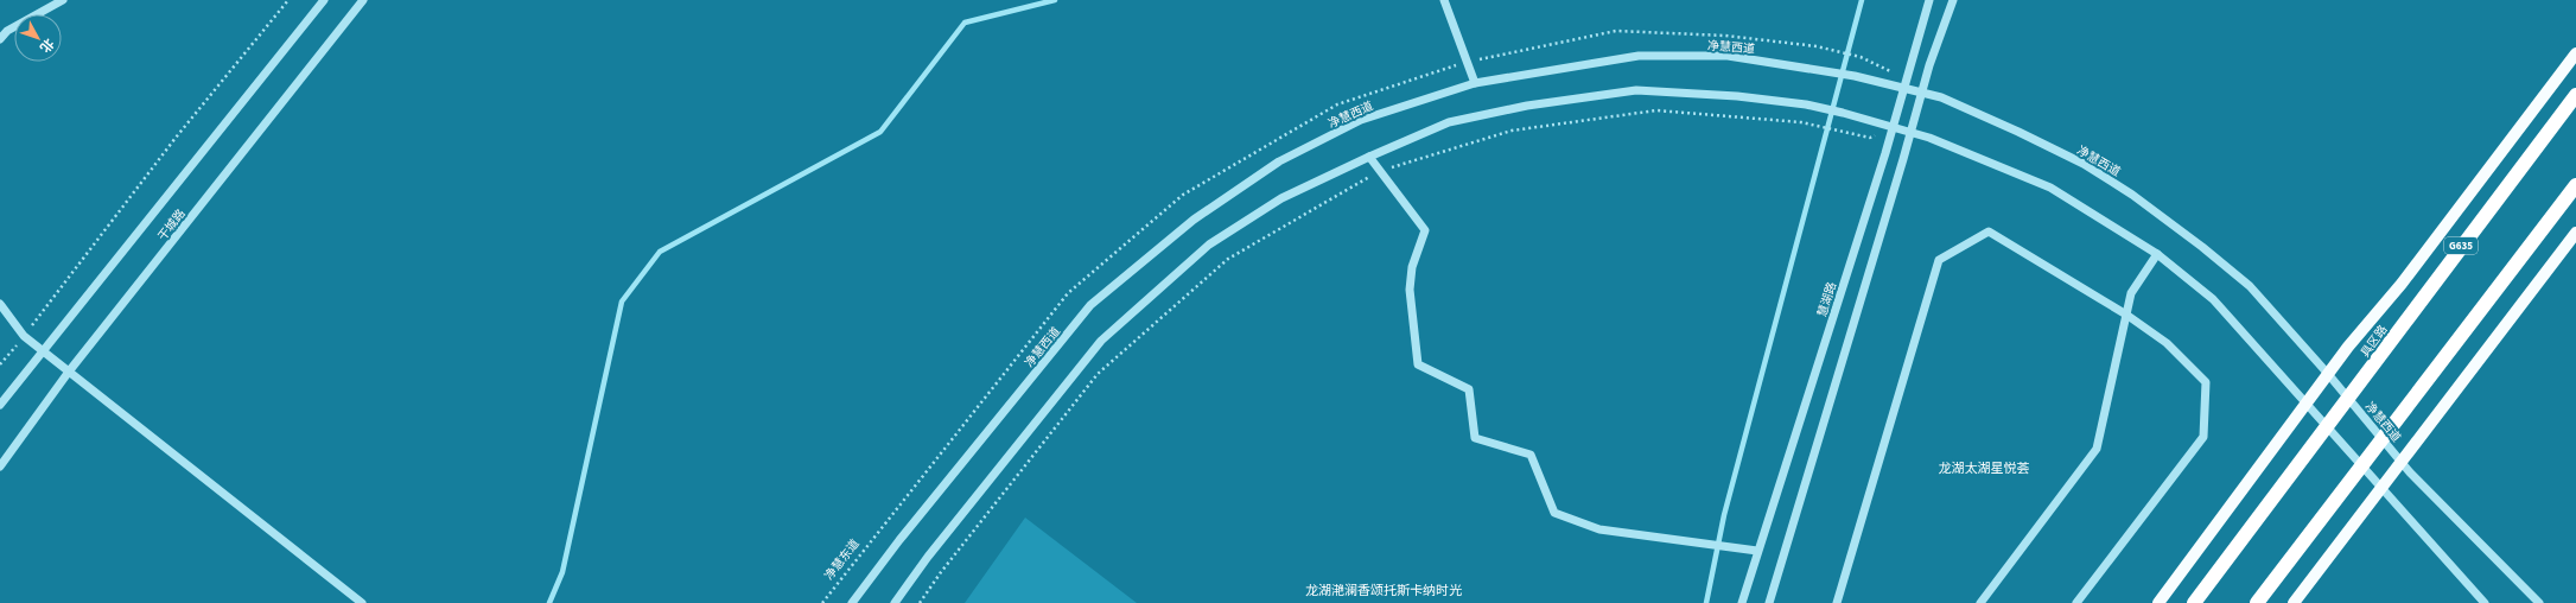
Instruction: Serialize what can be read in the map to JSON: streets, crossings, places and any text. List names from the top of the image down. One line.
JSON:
{"streets":{"highway":["G635","具区路"],"street":["净慧西道","干城路","慧湖路"],"path":["净慧东道"]},"crossings":[["净慧西道","慧湖路"],["净慧西道","具区路"]],"districts":["龙湖太湖星悦荟","龙湖滟澜香颂托斯卡纳时光"],"north":"bottom right"}
